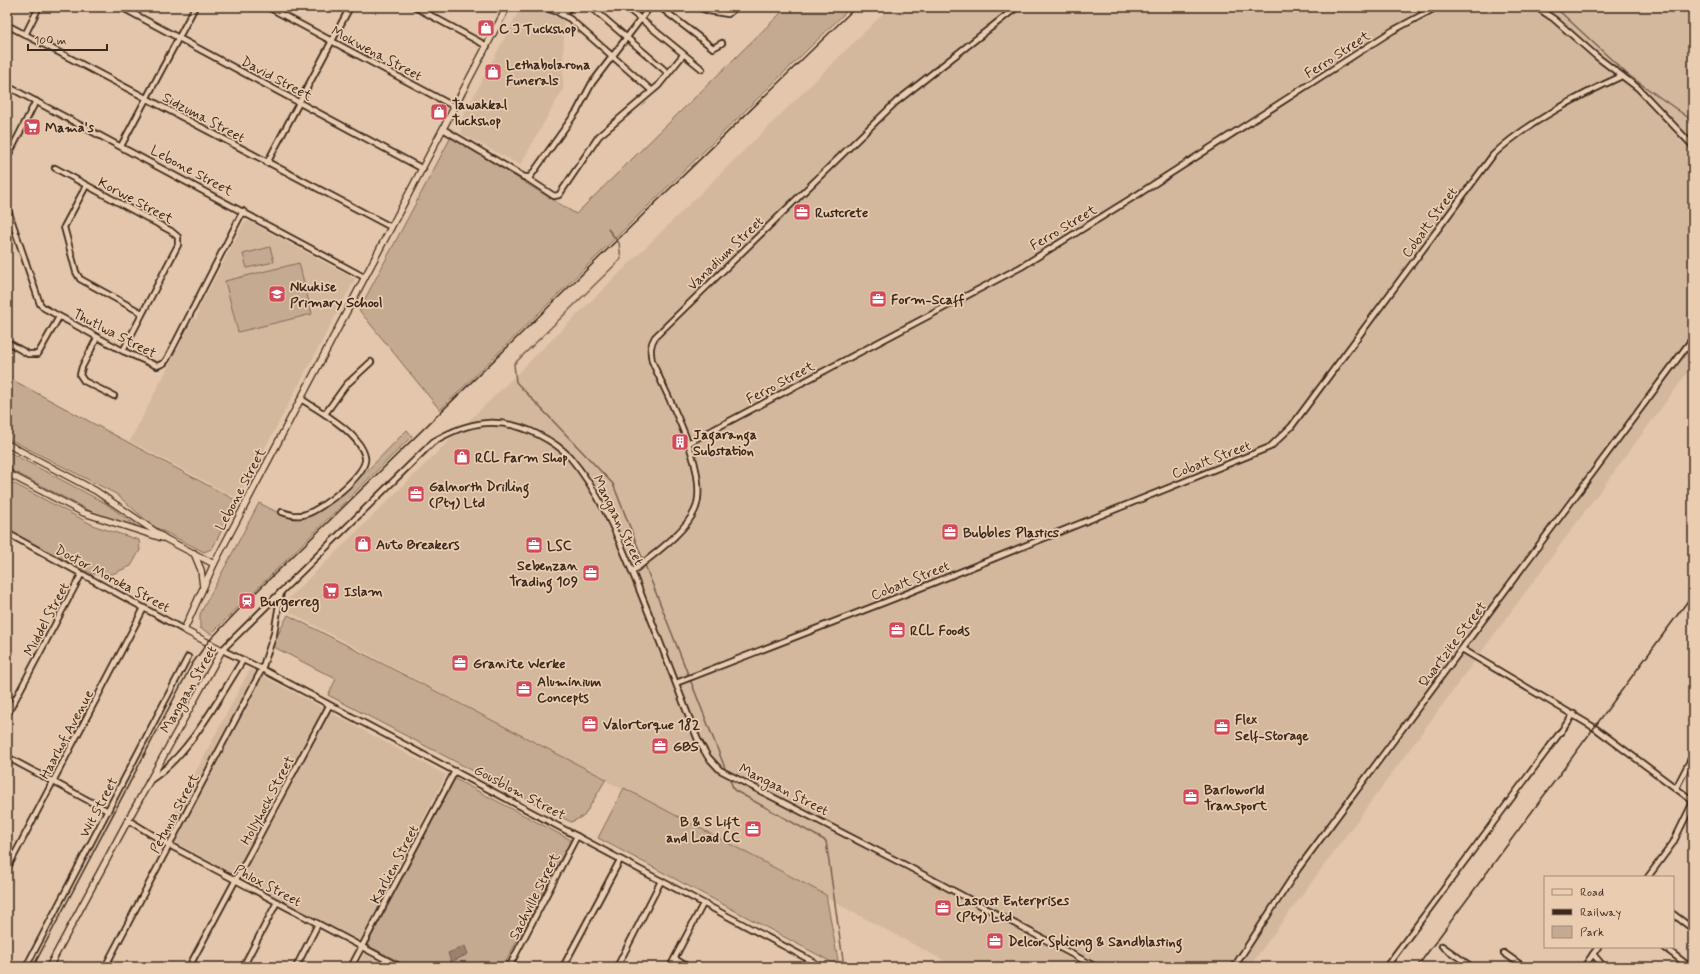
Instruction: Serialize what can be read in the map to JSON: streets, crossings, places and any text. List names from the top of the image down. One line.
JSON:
{"streets":{"street":["Mokwena Street","Ferro Street","David Street","Sidzuma Street","Lebone Street","Korwe Street","Cobalt Street","Vanadium Street","Thutlwa Street","Mangaan Street","Doctor Moroka Street","Middel Street","Quartzite Street","Haarhof Avenue","Gousblom Street","Hollyhock Street","Wit Street","Petunia Street","Karlien Street","Phlox Street","Sachville Street"]},"crossings":[["Mokwena Street","Lebone Street"],["Ferro Street","Vanadium Street"],["David Street","Lebone Street"],["Sidzuma Street","Lebone Street"],["Lebone Street","Thutlwa Street"],["Lebone Street","Doctor Moroka Street"],["Korwe Street","Thutlwa Street"],["Cobalt Street","Mangaan Street"],["Vanadium Street","Mangaan Street"],["Mangaan Street","Gousblom Street"],["Mangaan Street","Petunia Street"],["Mangaan Street","Phlox Street"],["Doctor Moroka Street","Middel Street"],["Doctor Moroka Street","Haarhof Avenue"],["Doctor Moroka Street","Gousblom Street"],["Gousblom Street","Hollyhock Street"],["Gousblom Street","Petunia Street"],["Gousblom Street","Karlien Street"],["Gousblom Street","Sachville Street"],["Hollyhock Street","Phlox Street"],["Petunia Street","Phlox Street"],["Karlien Street","Phlox Street"]],"places":{"shop":["C J Tuckshop","Lethabolarona Funerals","Tawakkal Tuckshop","RCL Farm Shop","Auto Breakers"],"supermarket":["Mama's","Islam"],"office":["Rustcrete","Form-Scaff","Galnorth Drilling (Pty) Ltd","Bubbles Plastics","LSC","Sebenzan Trading 109","RCL Foods","Granite Werke","Aluminium Concepts","Valortorque 182","Flex Self-Storage","GBS","Barloworld Transport","B & S Lift and Load CC","Lasrust Enterprises (Pty) Ltd","Delcor Splicing & Sandblasting"],"school or university":["Nkukise Primary School"],"building":["Jagaranga Substation"],"station":["Burgerreg"]},"legend":["Road","Railway","Park"],"scale_bar":"100 m"}
